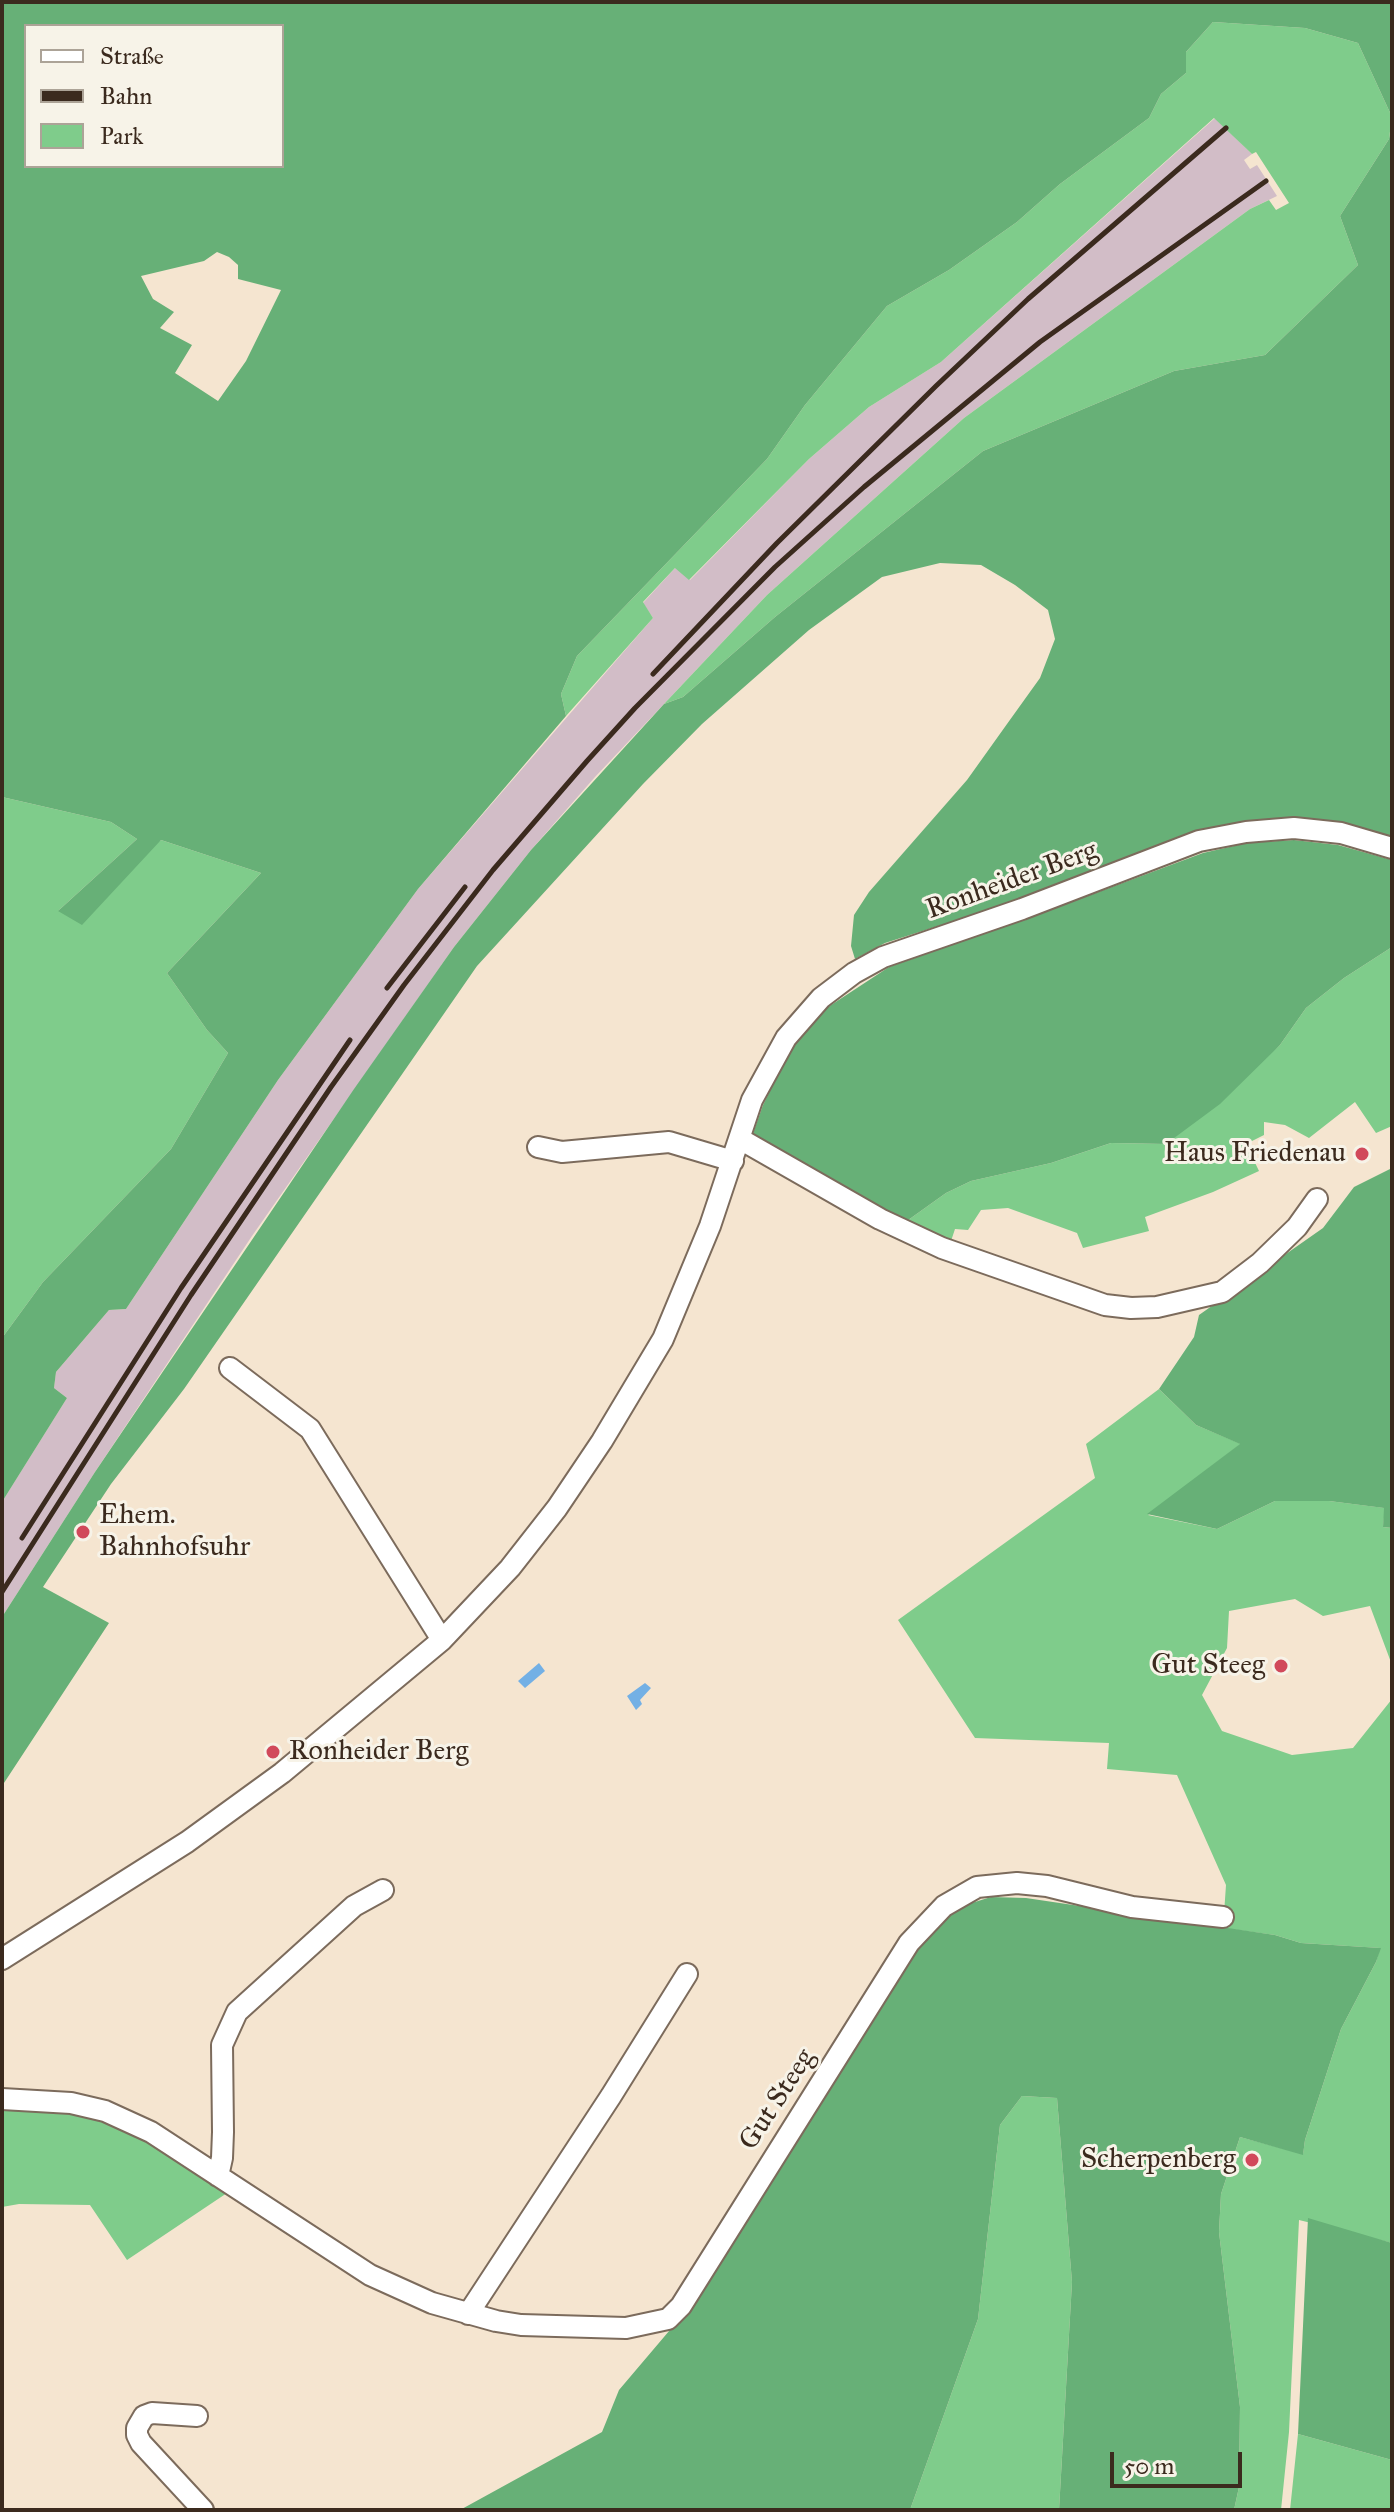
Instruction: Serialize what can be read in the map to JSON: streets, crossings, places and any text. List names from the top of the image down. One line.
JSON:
{"streets":{"street":["Ronheider Berg","Gut Steeg"]},"places":["Haus Friedenau","Ehem. Bahnhofsuhr","Gut Steeg","Ronheider Berg","Scherpenberg"],"legend":["Straße","Bahn","Park"],"scale_bar":"50 m"}
